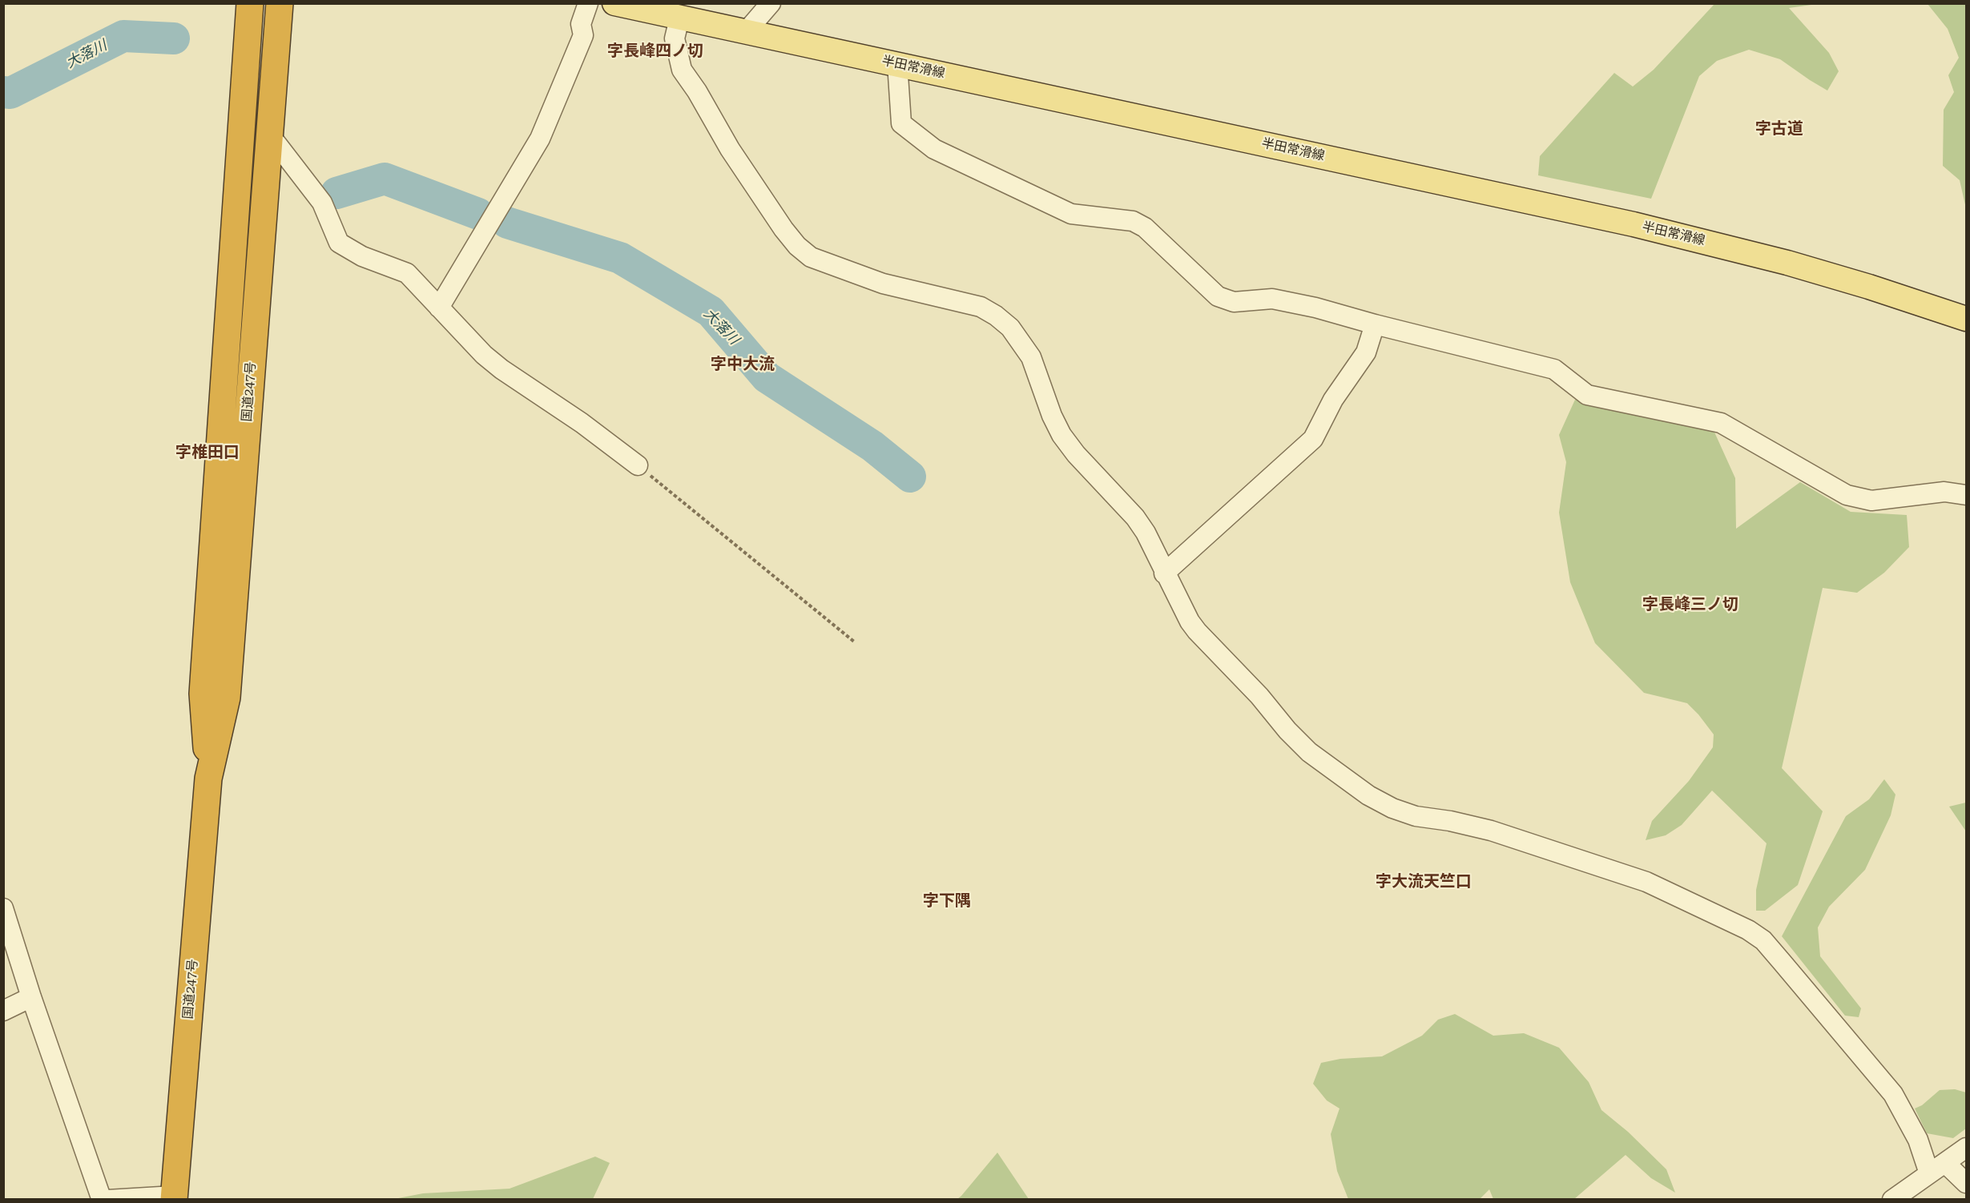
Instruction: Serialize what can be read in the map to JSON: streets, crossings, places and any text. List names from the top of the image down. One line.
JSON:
{"streets":{"highway":["国道247号"],"main road":["半田常滑線"]},"districts":["字長峰四ノ切","字古道","字中大流","字椎田口","字長峰三ノ切","字大流天竺口","字下隅"],"water":["大落川"]}
